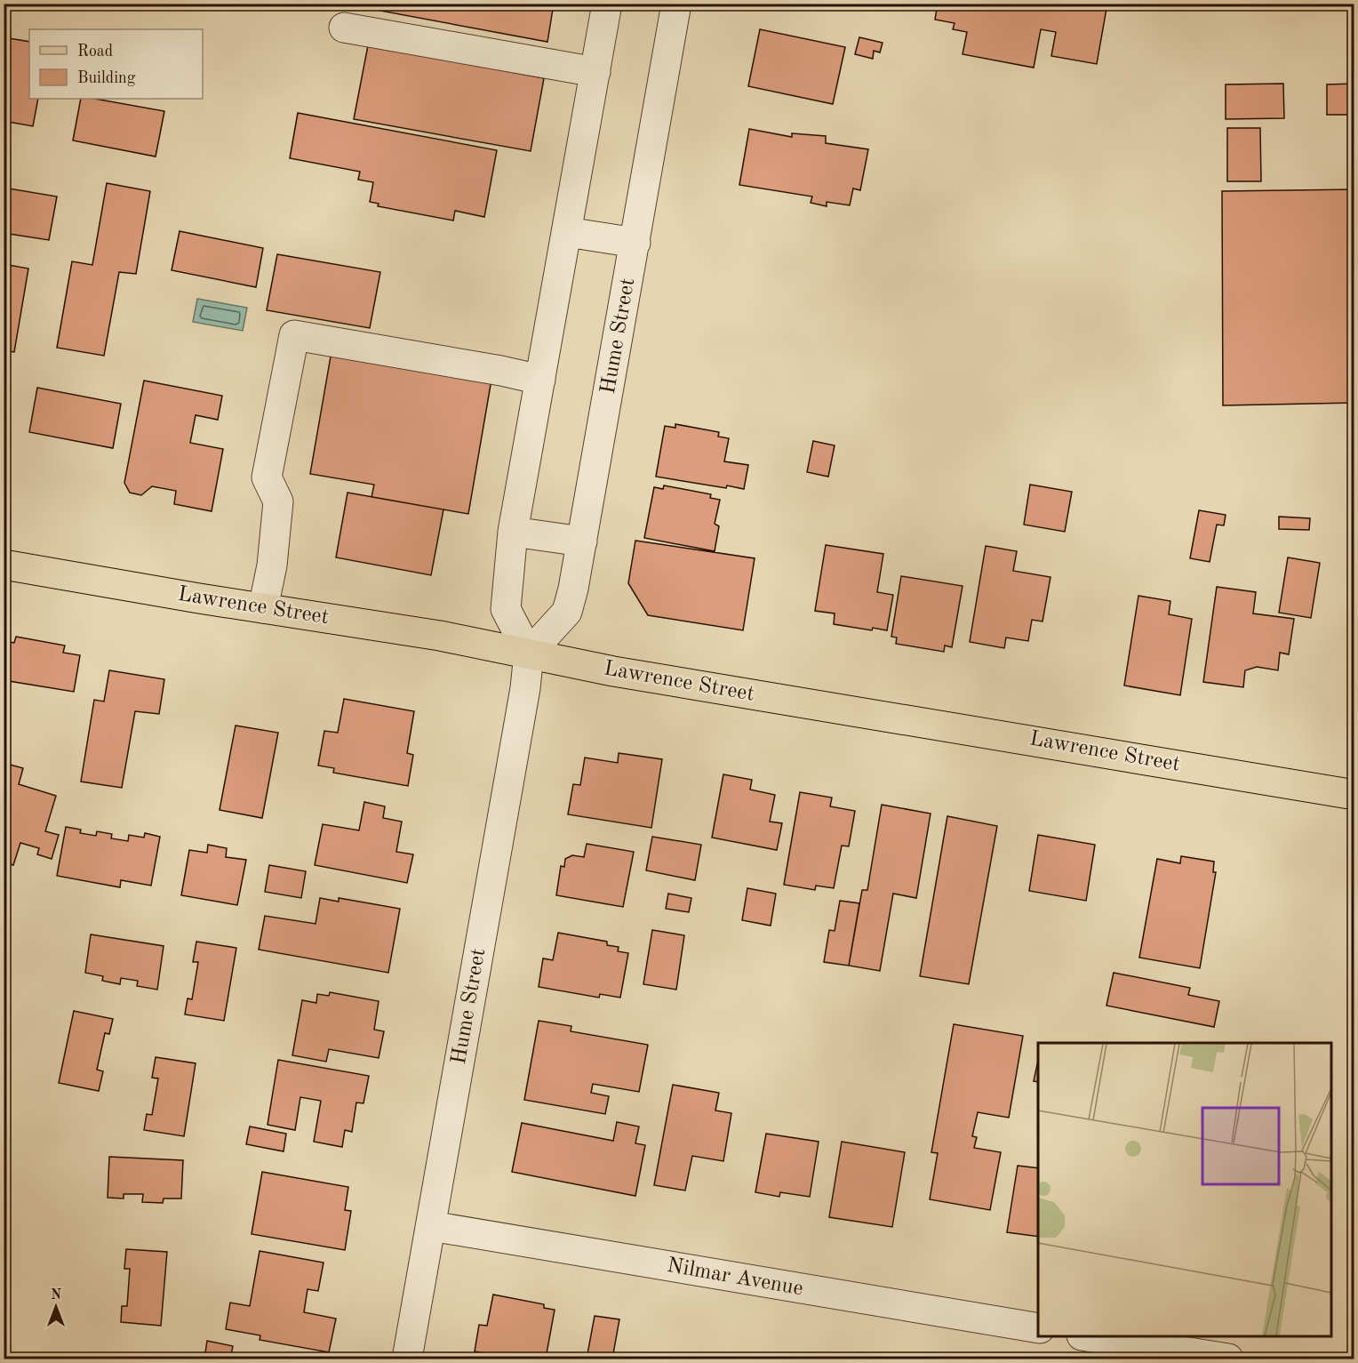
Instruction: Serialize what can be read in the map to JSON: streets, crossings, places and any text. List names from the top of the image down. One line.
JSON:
{"streets":{"main road":["Lawrence Street"],"street":["Hume Street","Nilmar Avenue"]},"crossings":[["Hume Street","Lawrence Street"],["Hume Street","Nilmar Avenue"]],"legend":["Road","Building"],"north":"top"}
